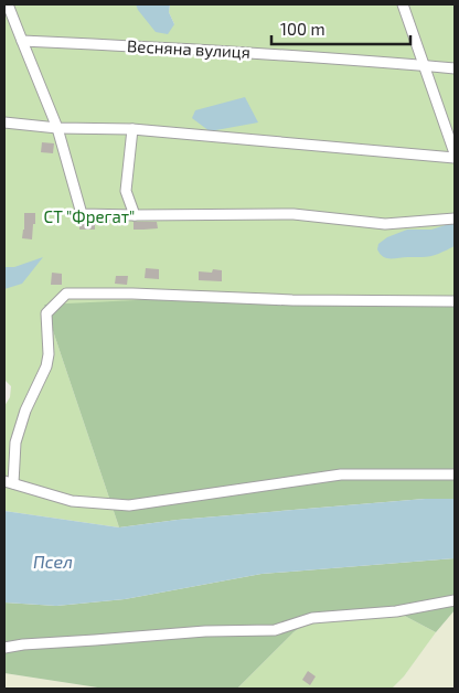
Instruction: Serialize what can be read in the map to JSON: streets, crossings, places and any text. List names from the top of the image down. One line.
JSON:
{"streets":{"street":["Весняна вулиця"]},"water":["Псел"],"parks":["СТ \"Фрегат\""],"scale_bar":"100 m"}
